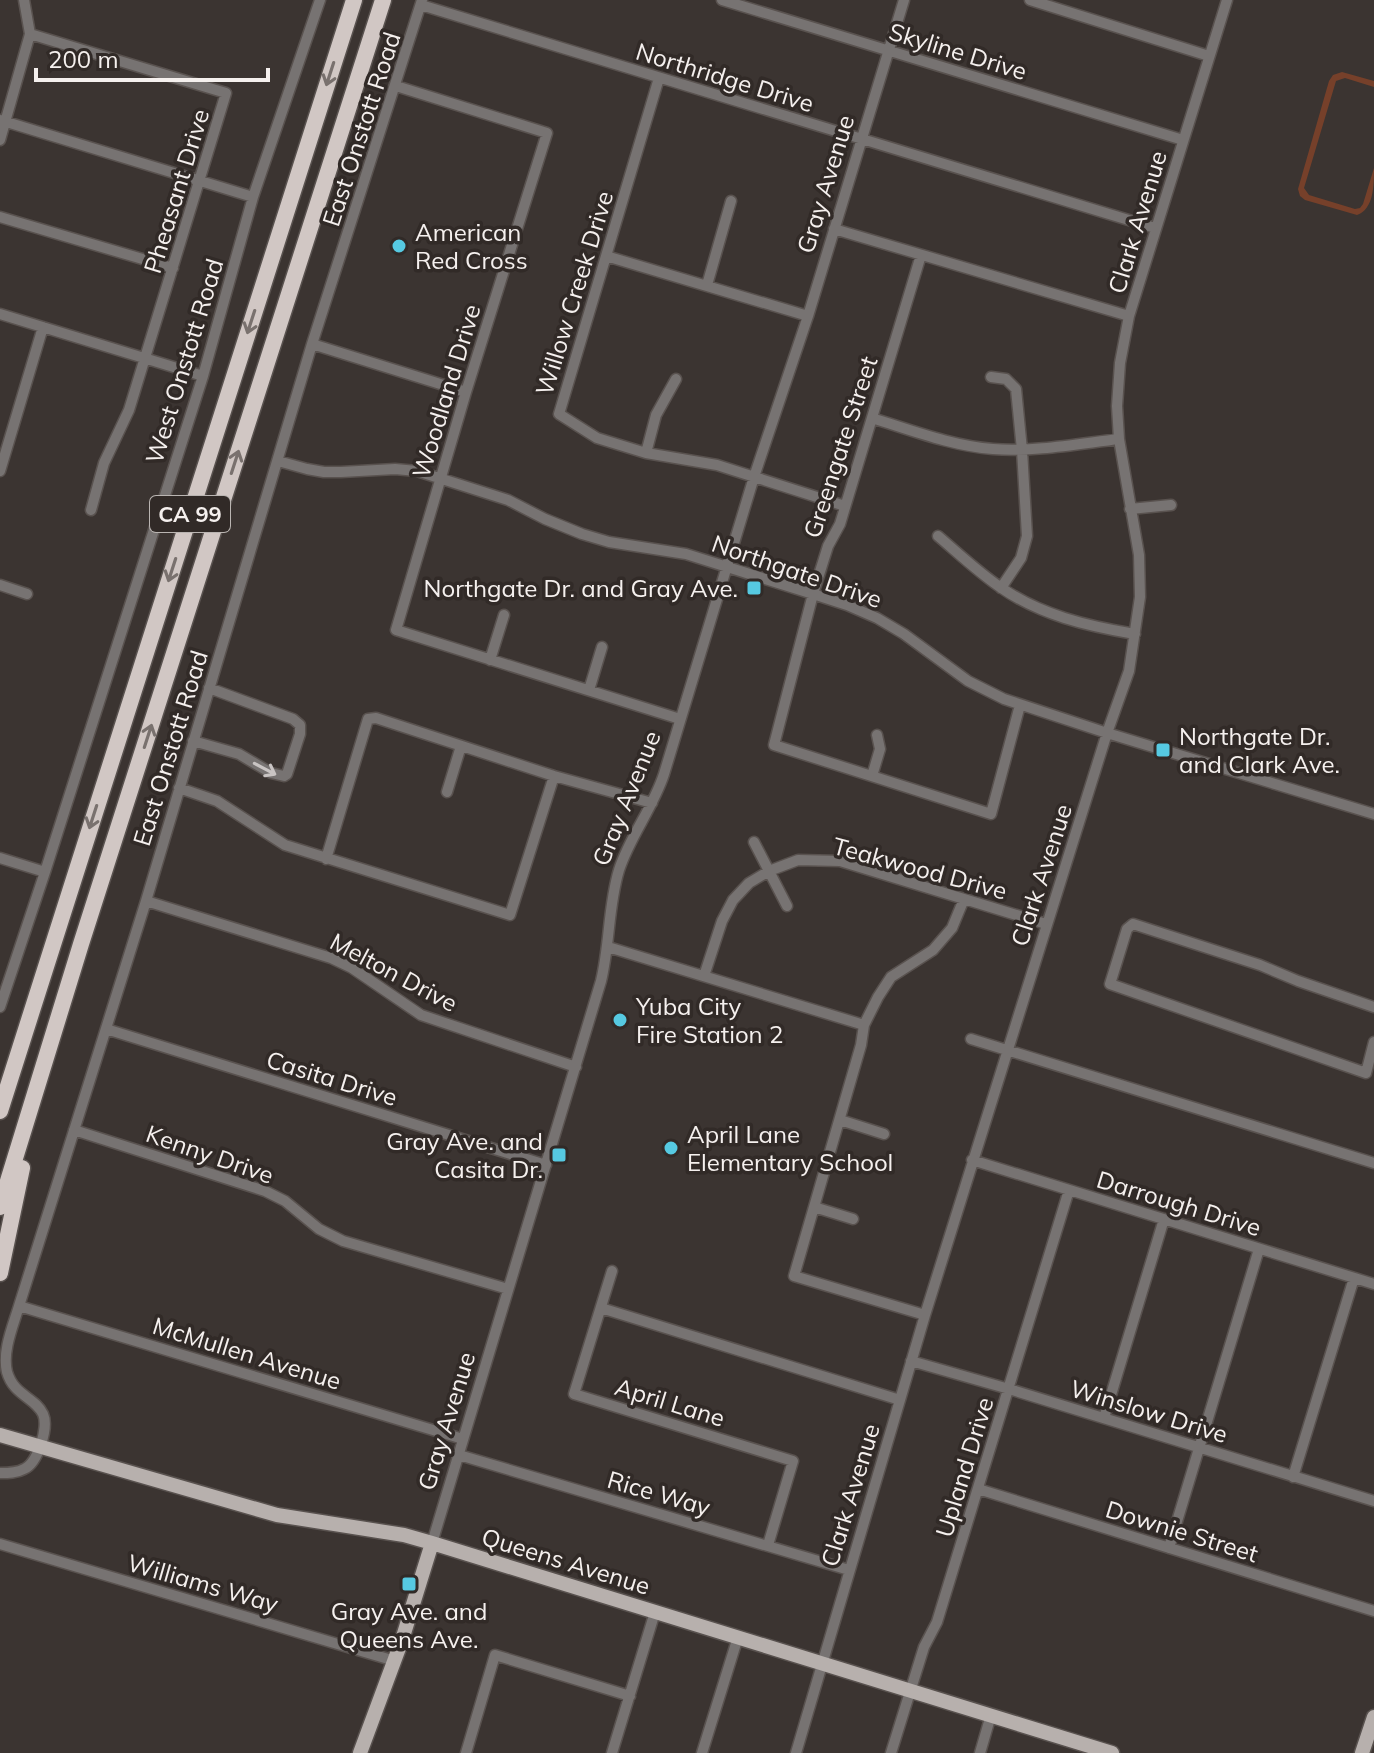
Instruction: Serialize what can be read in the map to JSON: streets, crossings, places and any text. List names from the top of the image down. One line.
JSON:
{"streets":{"highway":["CA 99"],"main road":["Gray Avenue","Queens Avenue"],"street":["Skyline Drive","Northridge Drive","East Onstott Road","Pheasant Drive","Clark Avenue","Willow Creek Drive","West Onstott Road","Woodland Drive","Greengate Street","Northgate Drive","Teakwood Drive","Melton Drive","Casita Drive","Kenny Drive","Darrough Drive","McMullen Avenue","April Lane","Winslow Drive","Upland Drive","Rice Way","Downie Street","Williams Way"]},"crossings":[["Skyline Drive","Gray Avenue"],["Skyline Drive","Clark Avenue"],["Northridge Drive","East Onstott Road"],["Northridge Drive","Gray Avenue"],["Northridge Drive","Clark Avenue"],["Northridge Drive","Willow Creek Drive"],["East Onstott Road","Woodland Drive"],["East Onstott Road","Northgate Drive"],["East Onstott Road","Melton Drive"],["East Onstott Road","Casita Drive"],["East Onstott Road","Kenny Drive"],["East Onstott Road","McMullen Avenue"],["East Onstott Road","Queens Avenue"],["Gray Avenue","Willow Creek Drive"],["Gray Avenue","Northgate Drive"],["Gray Avenue","Melton Drive"],["Gray Avenue","Casita Drive"],["Gray Avenue","Kenny Drive"],["Gray Avenue","McMullen Avenue"],["Gray Avenue","Rice Way"],["Gray Avenue","Queens Avenue"],["Gray Avenue","Williams Way"],["Clark Avenue","Northgate Drive"],["Clark Avenue","Teakwood Drive"],["Clark Avenue","Darrough Drive"],["Clark Avenue","Winslow Drive"],["Clark Avenue","Rice Way"],["Clark Avenue","Queens Avenue"],["Willow Creek Drive","Greengate Street"],["Woodland Drive","Northgate Drive"],["Greengate Street","Northgate Drive"],["Darrough Drive","Upland Drive"],["April Lane","Rice Way"],["Winslow Drive","Upland Drive"],["Upland Drive","Downie Street"],["Upland Drive","Queens Avenue"]],"places":{"other":["American Red Cross","Yuba City Fire Station 2","April Lane Elementary School"],"transit":["Northgate Dr. and Gray Ave.","Northgate Dr. and Clark Ave.","Gray Ave. and Casita Dr.","Gray Ave. and Queens Ave."]},"scale_bar":"200 m"}
